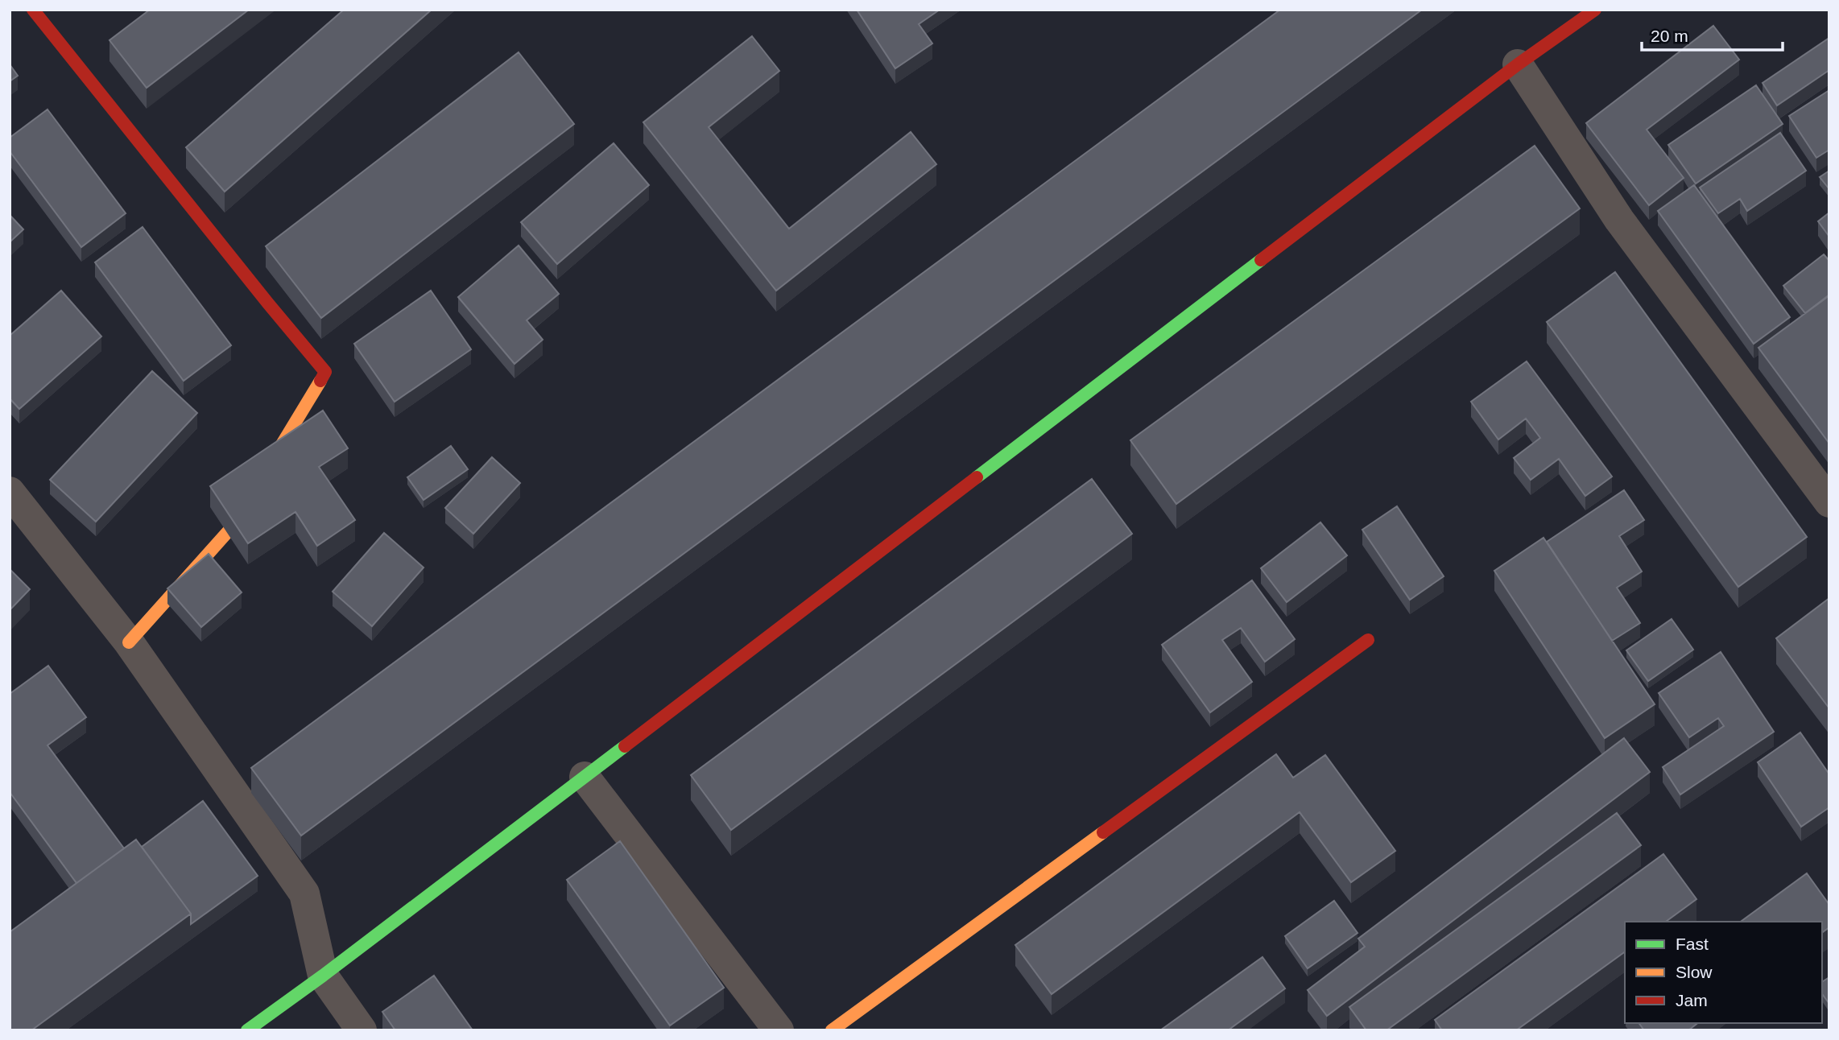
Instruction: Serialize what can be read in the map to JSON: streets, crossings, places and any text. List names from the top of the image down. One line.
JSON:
{"legend":["Fast","Slow","Jam"],"scale_bar":"20 m"}
